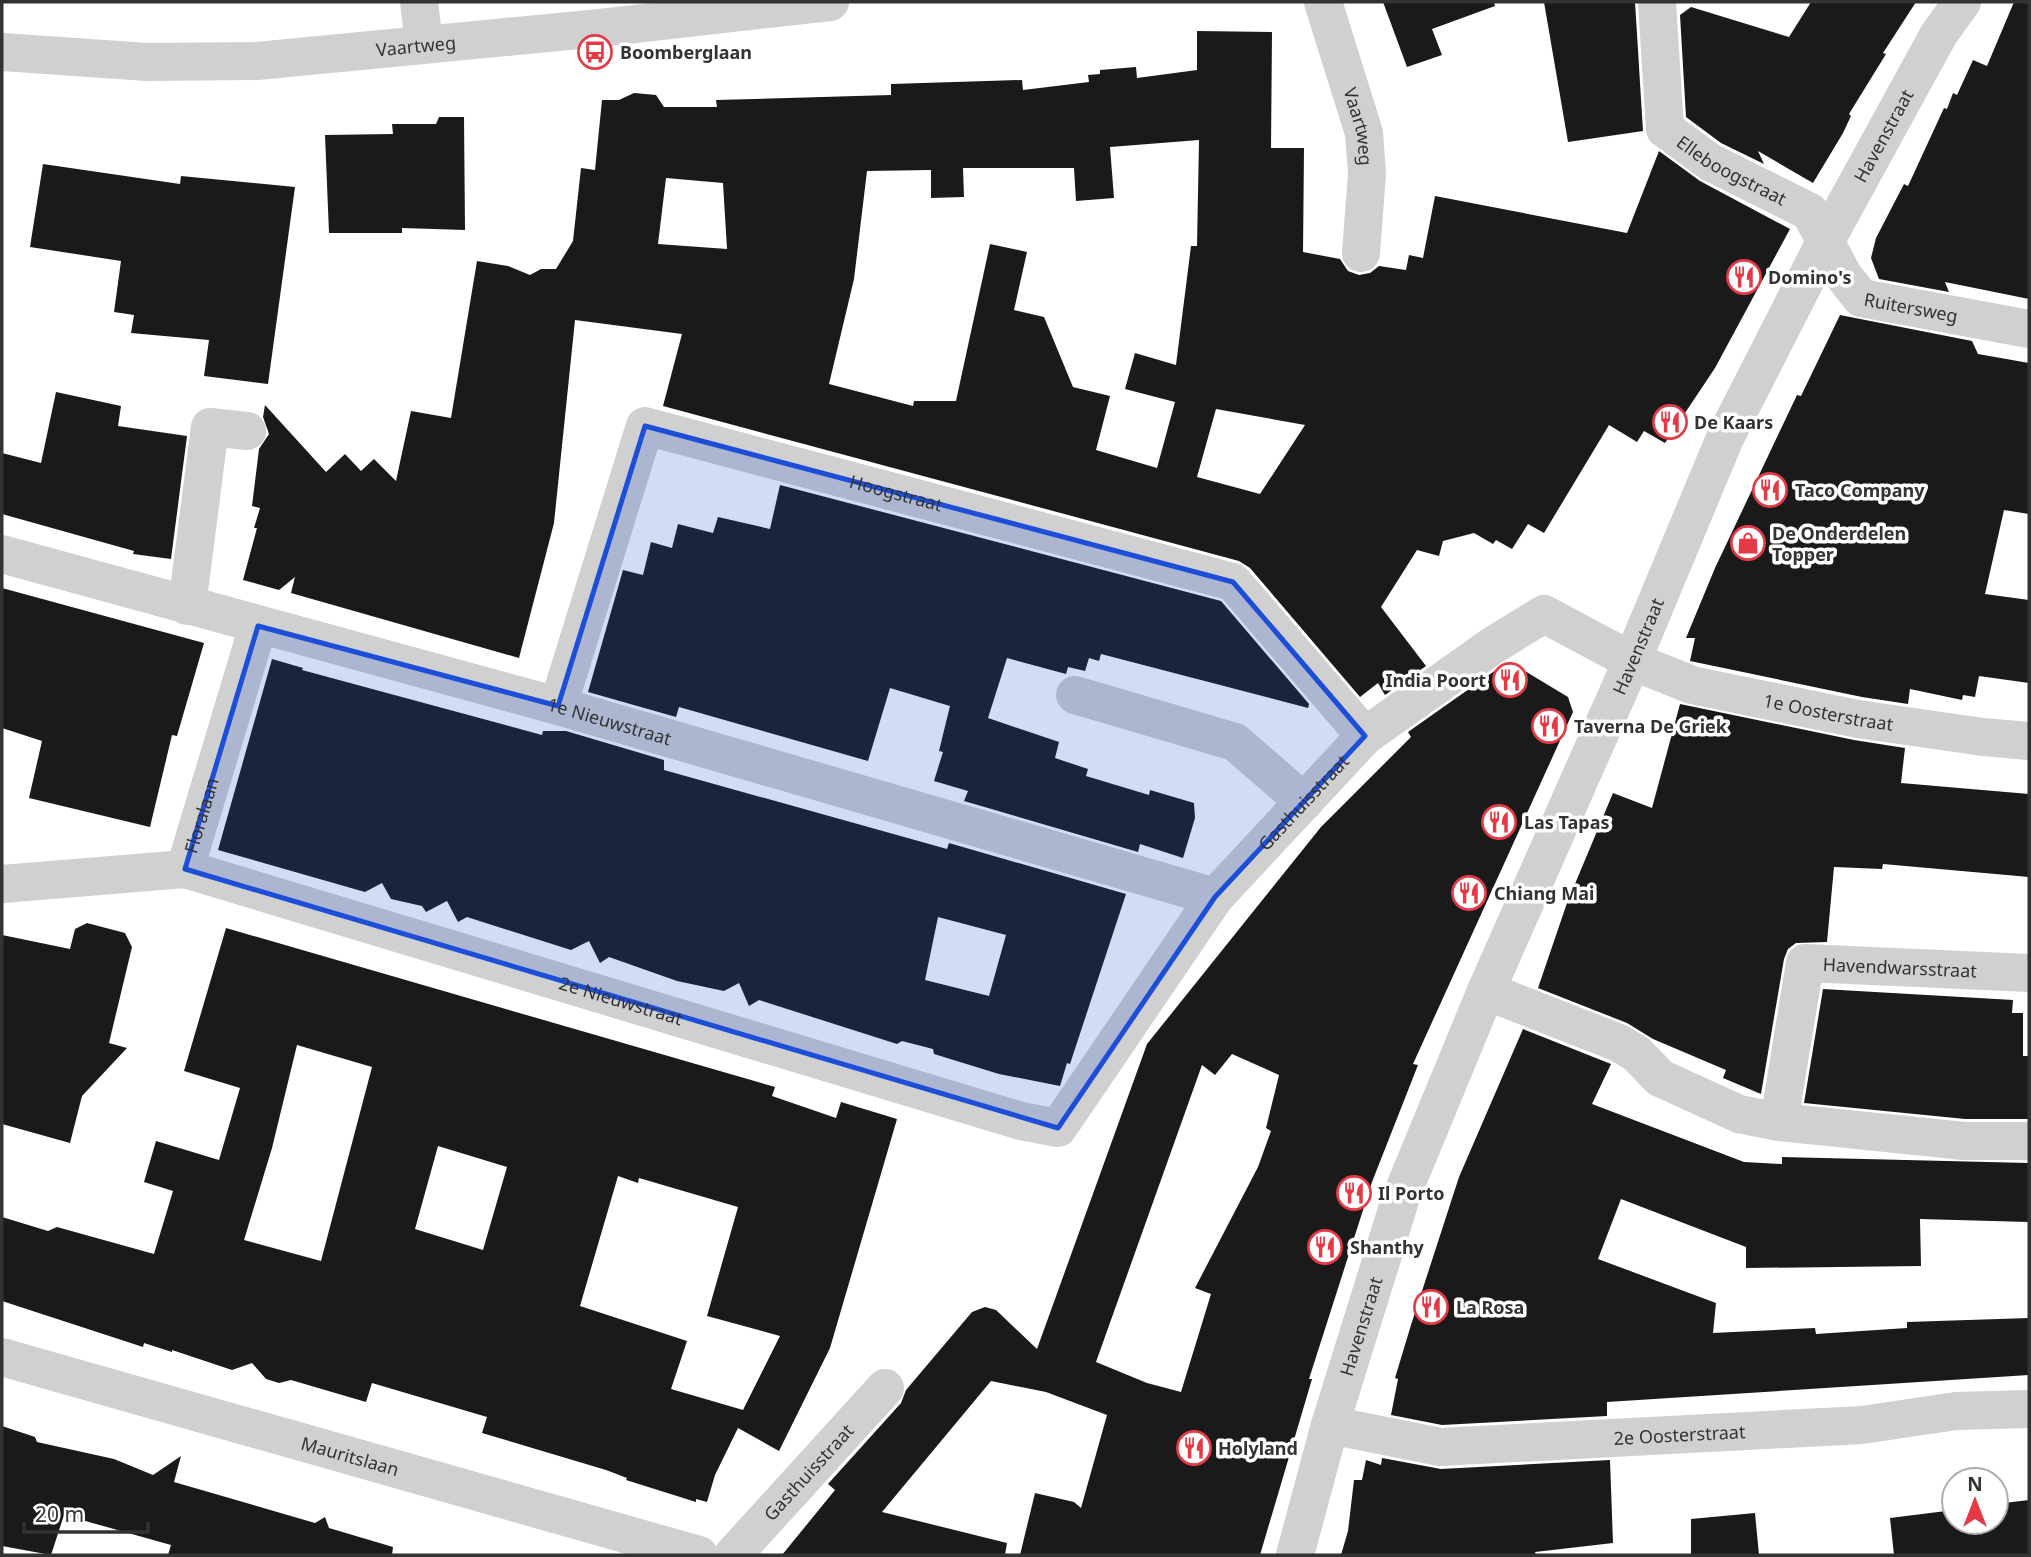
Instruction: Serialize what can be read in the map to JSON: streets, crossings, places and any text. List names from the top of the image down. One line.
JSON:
{"streets":{"street":["Vaartweg","Havenstraat","Elleboogstraat","Ruitersweg","Hoogstraat","1e Oosterstraat","1e Nieuwstraat","Gasthuisstraat","Floralaan","Havendwarsstraat","2e Nieuwstraat","2e Oosterstraat","Mauritslaan"]},"crossings":[["Havenstraat","Elleboogstraat"],["Havenstraat","Ruitersweg"],["Havenstraat","1e Oosterstraat"],["Havenstraat","Gasthuisstraat"],["Havenstraat","2e Oosterstraat"],["Elleboogstraat","Ruitersweg"],["Hoogstraat","1e Nieuwstraat"],["Hoogstraat","Gasthuisstraat"],["1e Oosterstraat","Gasthuisstraat"],["1e Nieuwstraat","Gasthuisstraat"],["1e Nieuwstraat","Floralaan"],["Gasthuisstraat","2e Nieuwstraat"],["Floralaan","2e Nieuwstraat"]],"places":{"bus stop":["Boomberglaan"],"restaurant":["Domino's","De Kaars","Taco Company","India Poort","Taverna De Griek","Las Tapas","Chiang Mai","Il Porto","Shanthy","La Rosa","Holyland"],"shop":["De Onderdelen Topper"]},"scale_bar":"20 m","north":"top"}
